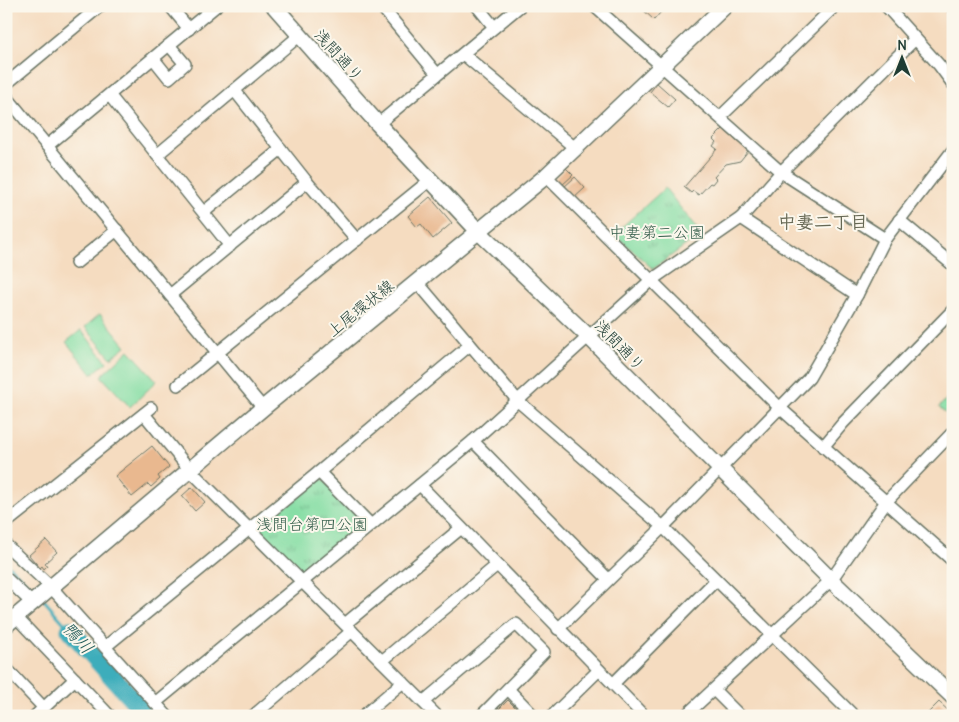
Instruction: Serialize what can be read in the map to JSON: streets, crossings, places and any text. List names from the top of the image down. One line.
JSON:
{"streets":{"street":["浅間通り","上尾環状線"]},"crossings":[["浅間通り","上尾環状線"]],"districts":["中妻二丁目"],"water":["鴨川"],"parks":["中妻第二公園","浅間台第四公園"],"north":"top"}
